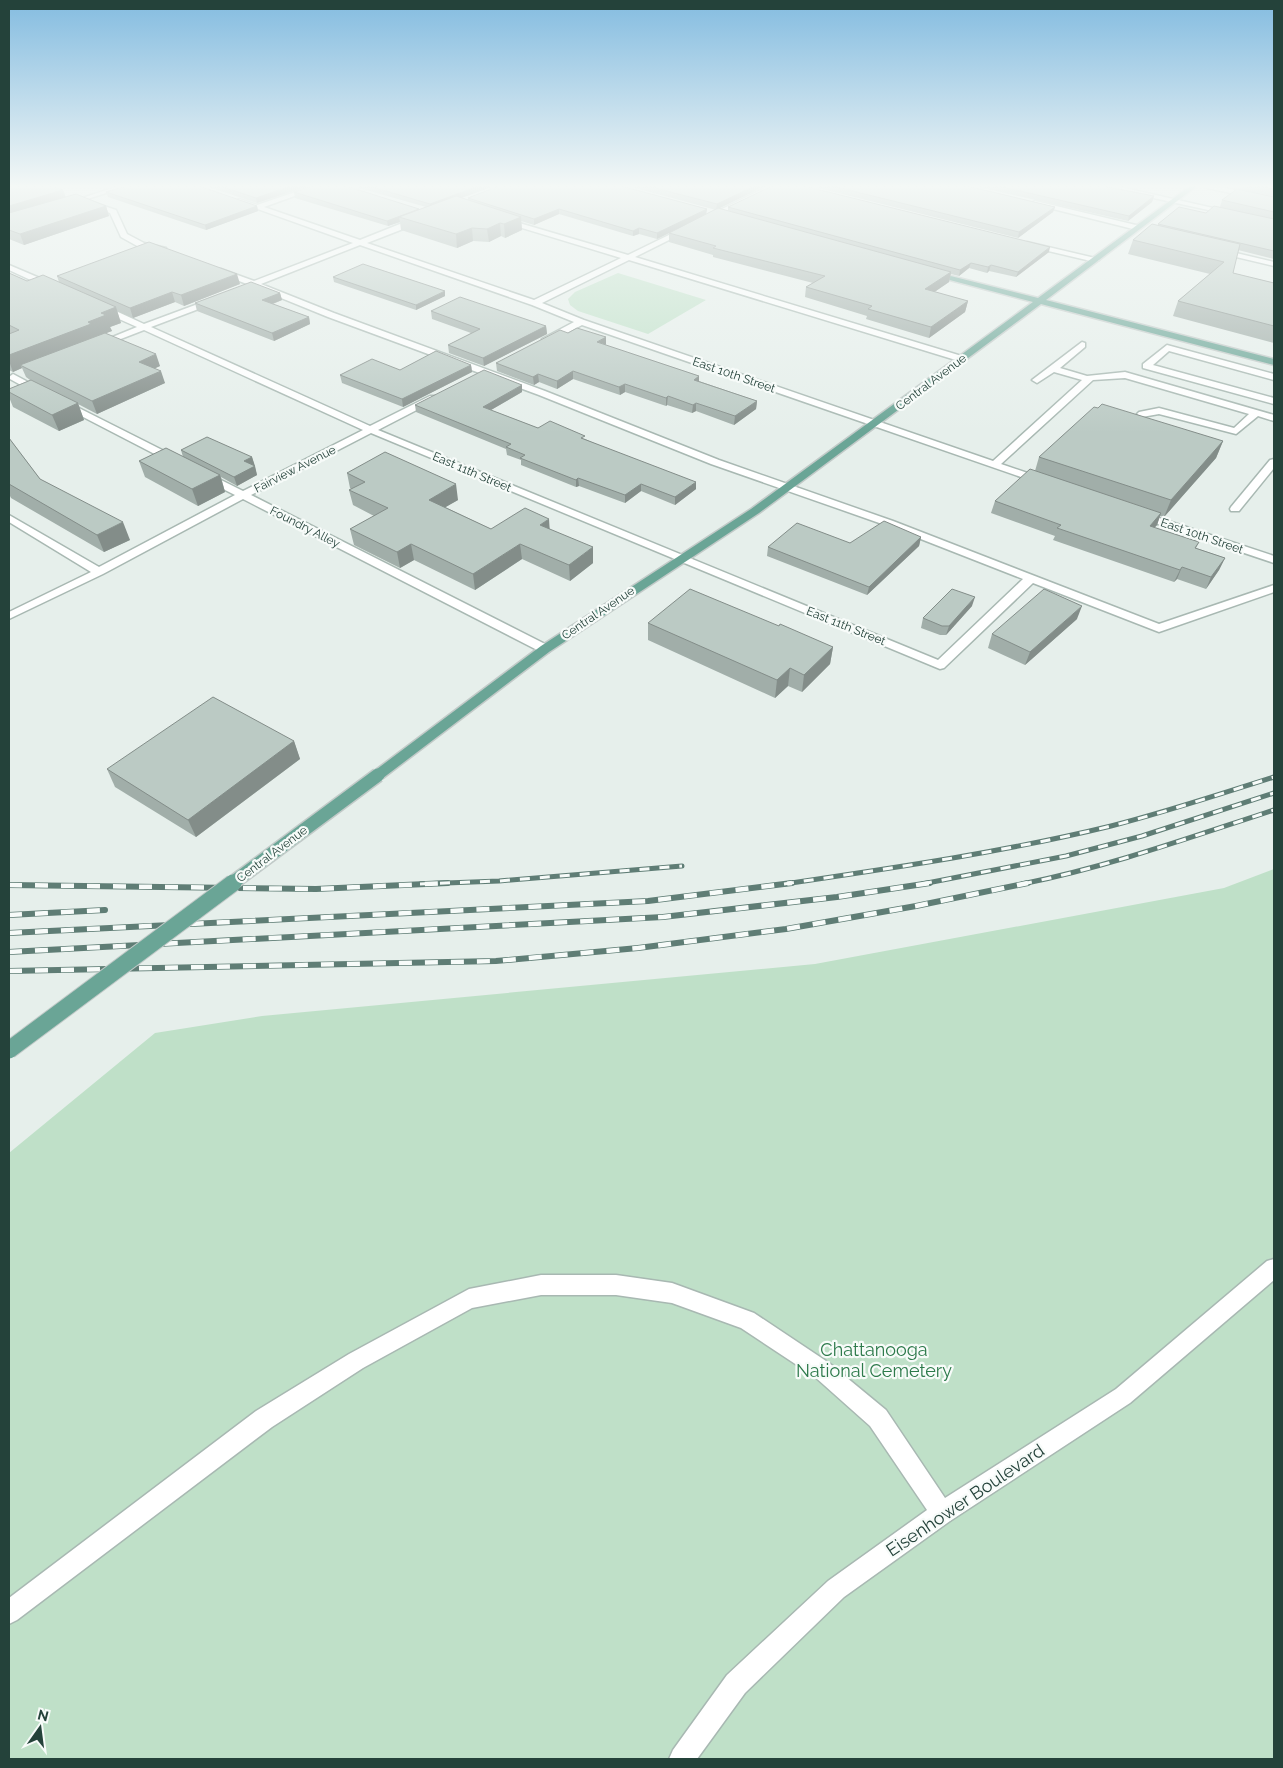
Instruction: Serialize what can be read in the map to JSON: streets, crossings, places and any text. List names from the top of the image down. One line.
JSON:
{"streets":{"main road":["Central Avenue"],"street":["East 10th Street","Fairview Avenue","East 11th Street","Foundry Alley","Eisenhower Boulevard"]},"crossings":[["East 10th Street","Central Avenue"],["Central Avenue","East 11th Street"],["Central Avenue","Foundry Alley"],["Fairview Avenue","East 11th Street"],["Fairview Avenue","Foundry Alley"]],"parks":["Chattanooga National Cemetery"],"north":"top"}
